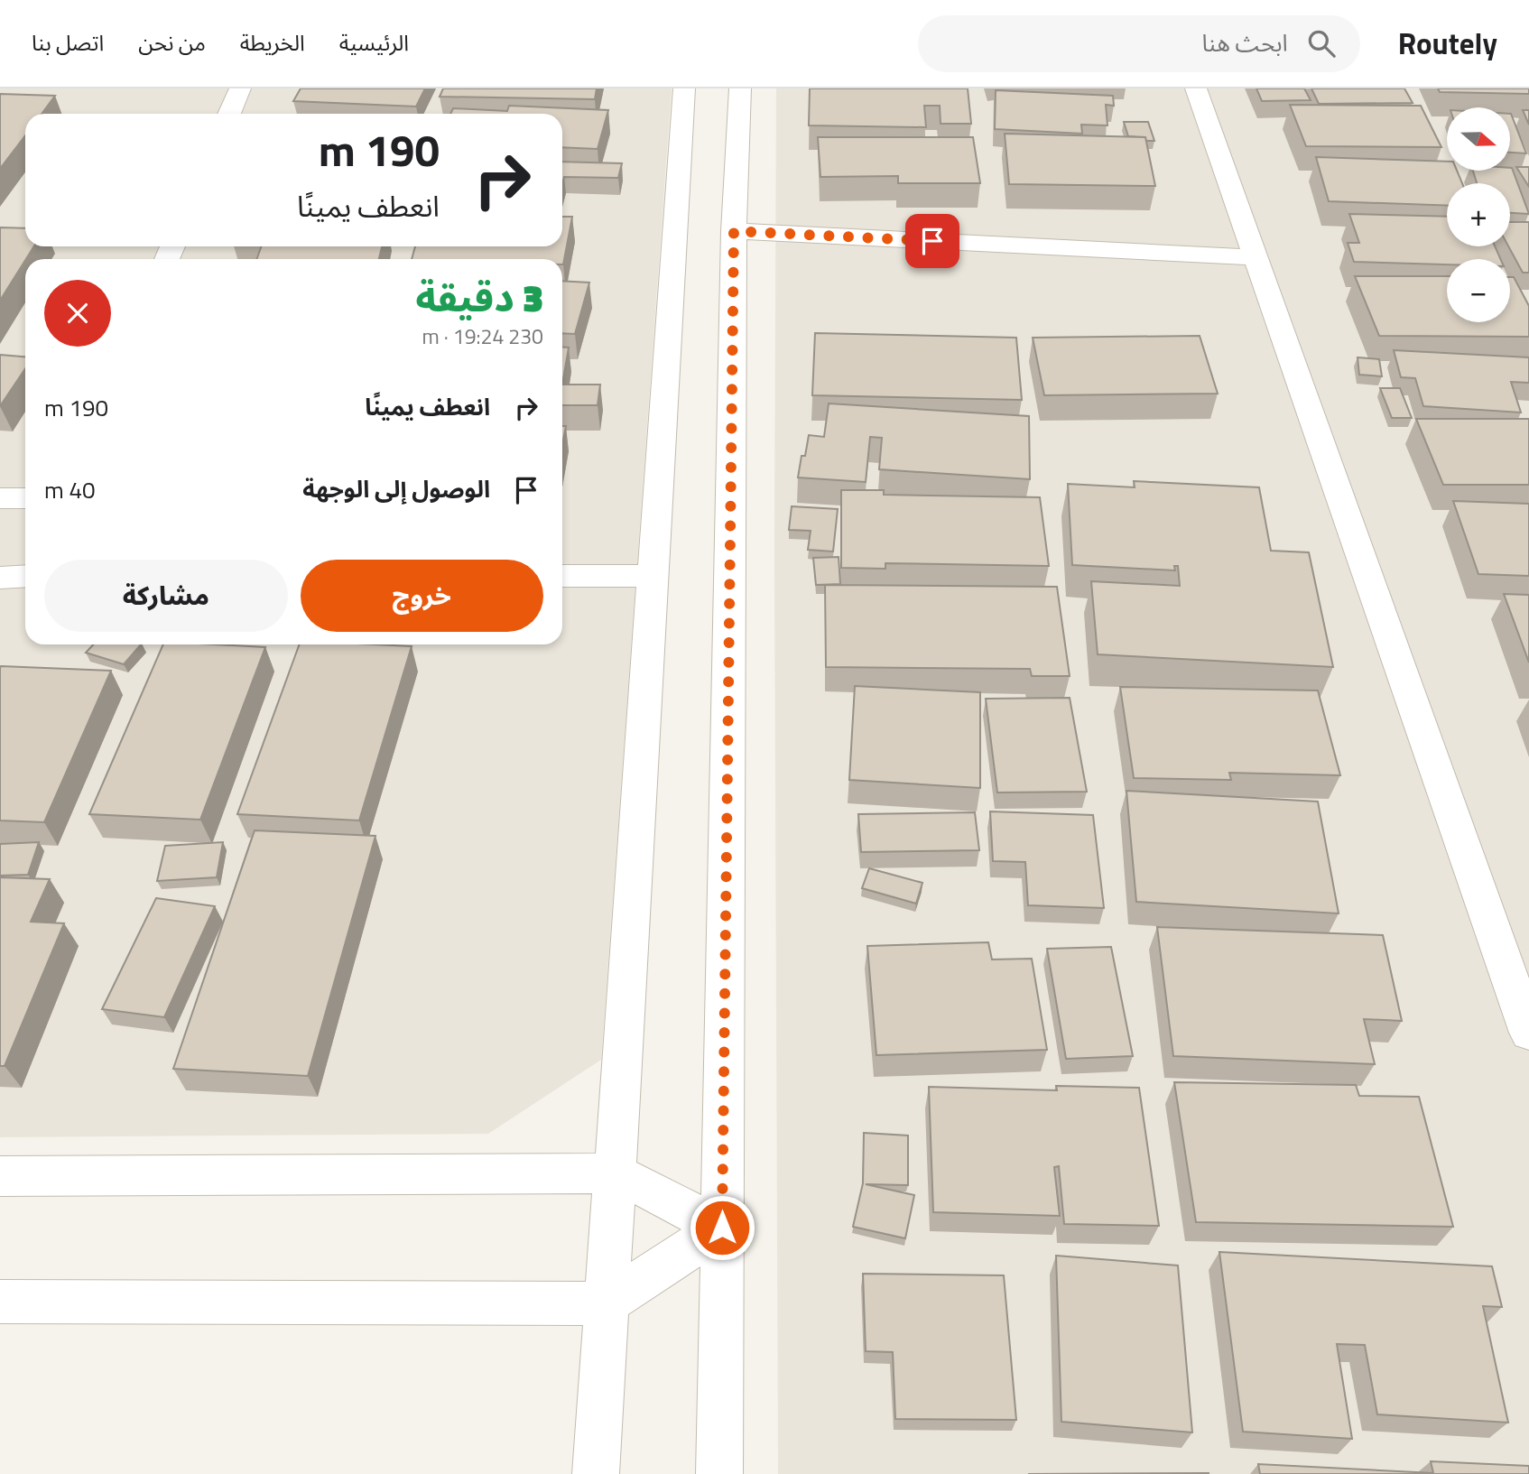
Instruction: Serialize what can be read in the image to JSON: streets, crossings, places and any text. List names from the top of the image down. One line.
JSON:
{"north":"right","page":{"header":"Routely","search":"ابحث هنا","nav":["الرئيسية","الخريطة","من نحن","اتصل بنا"],"map_buttons":["+","−"],"turn":["190 m","انعطف يمينًا"],"heading":["3 دقيقة","230 m · 19:24"],"list":[{"name":"انعطف يمينًا","value":"190 m"},{"name":"الوصول إلى الوجهة","value":"40 m"}],"buttons":["خروج","مشاركة"]}}
